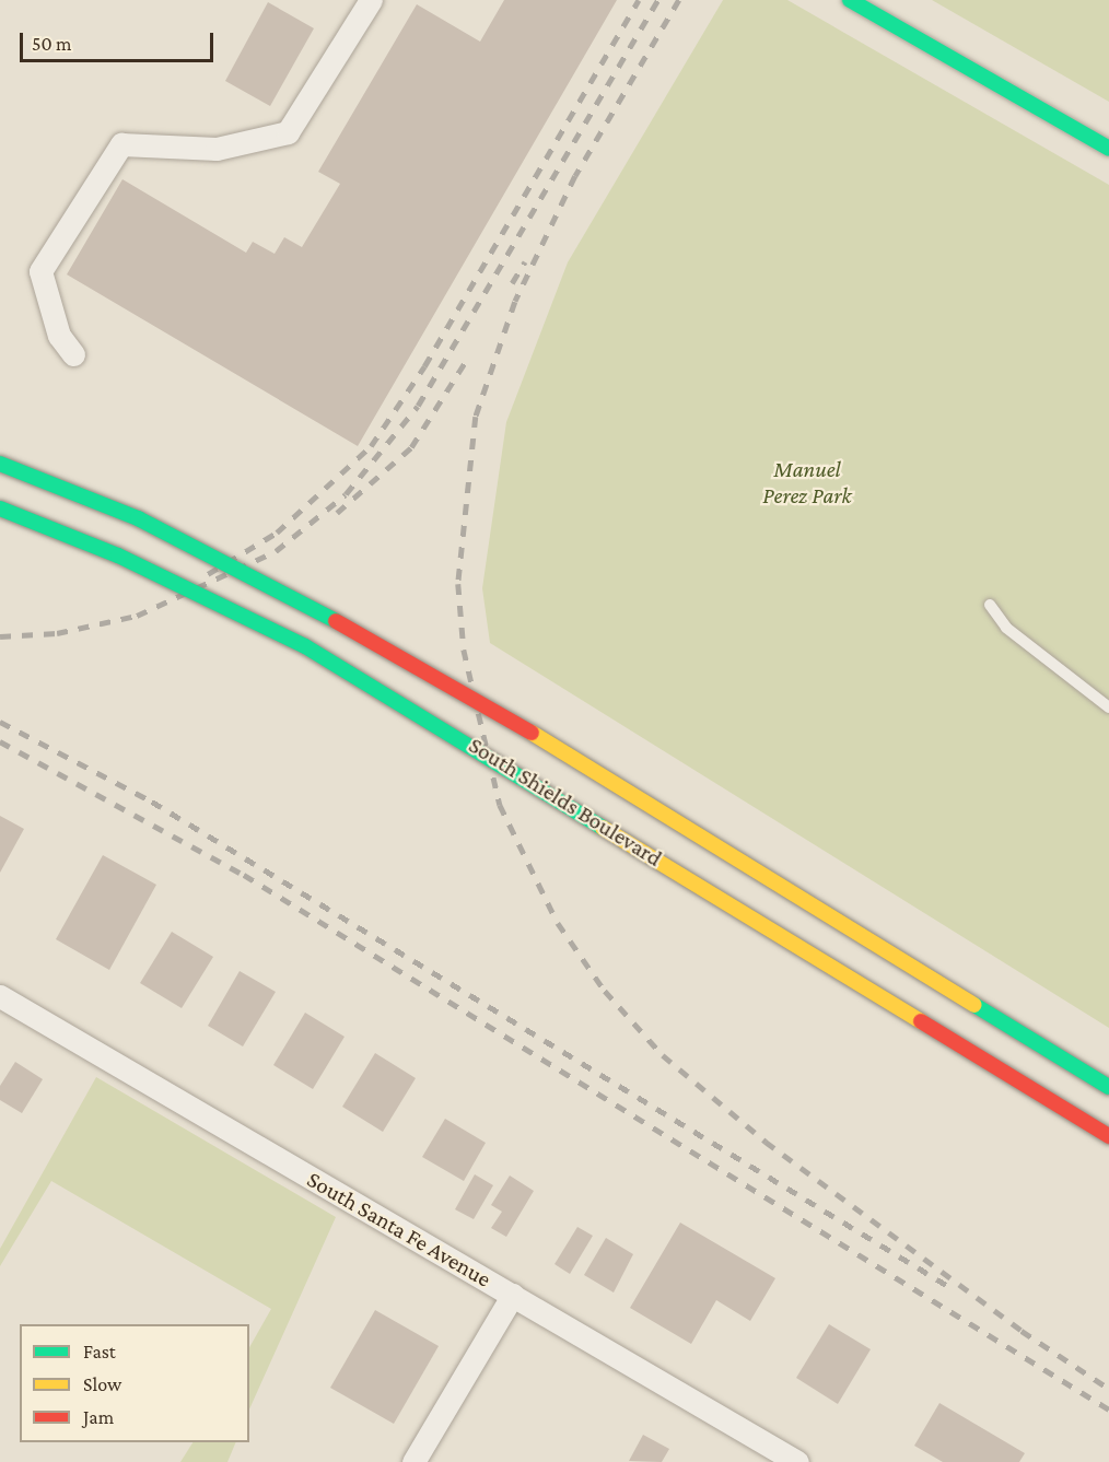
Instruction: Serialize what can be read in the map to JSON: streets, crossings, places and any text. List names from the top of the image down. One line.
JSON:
{"streets":{"main road":["South Shields Boulevard"],"street":["South Santa Fe Avenue"]},"parks":["Manuel Perez Park"],"legend":["Fast","Slow","Jam"],"scale_bar":"50 m"}
